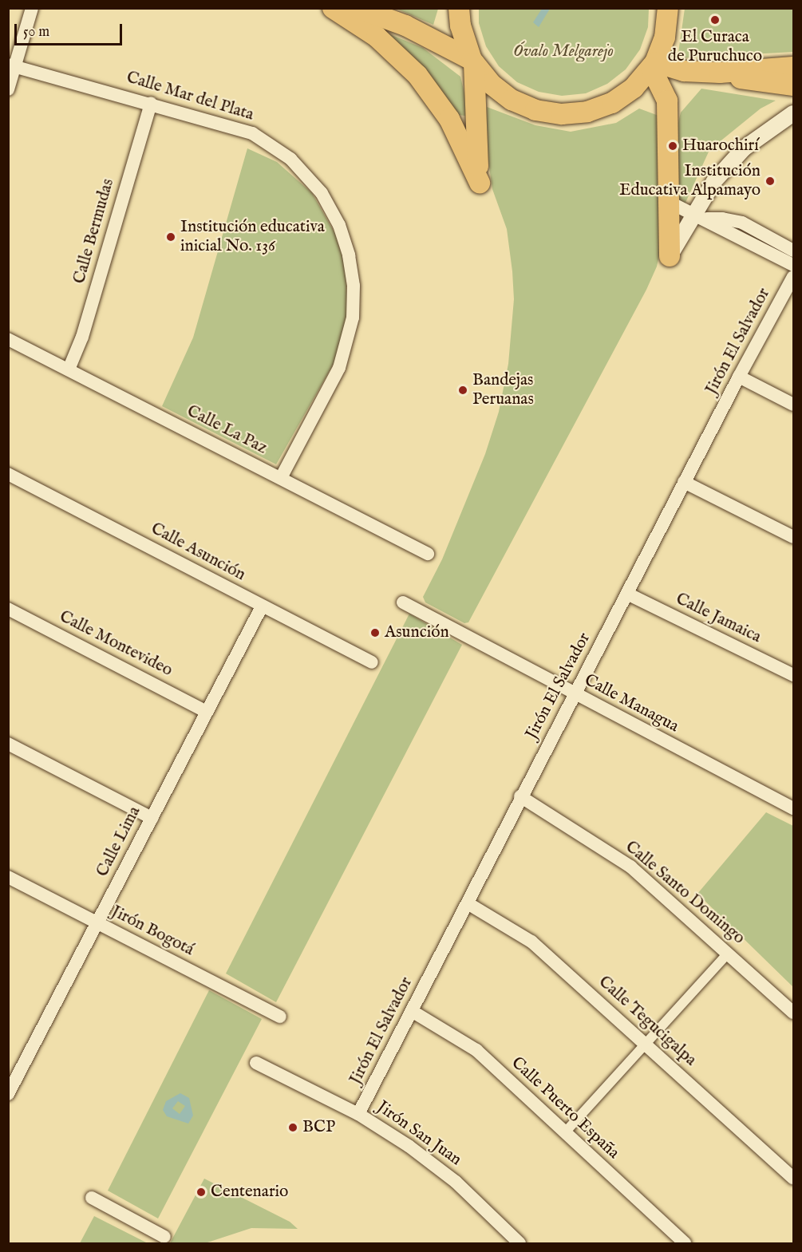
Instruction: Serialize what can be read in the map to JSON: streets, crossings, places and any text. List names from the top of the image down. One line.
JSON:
{"streets":{"street":["Calle Mar del Plata","Calle Bermudas","Jirón El Salvador","Calle La Paz","Calle Asunción","Calle Jamaica","Calle Montevideo","Calle Managua","Calle Lima","Calle Santo Domingo","Jirón Bogotá","Calle Tegucigalpa","Calle Puerto España","Jirón San Juan"]},"crossings":[["Calle Mar del Plata","Calle Bermudas"],["Calle Mar del Plata","Calle La Paz"],["Calle Bermudas","Calle La Paz"],["Jirón El Salvador","Calle Jamaica"],["Jirón El Salvador","Calle Managua"],["Jirón El Salvador","Calle Santo Domingo"],["Jirón El Salvador","Calle Tegucigalpa"],["Jirón El Salvador","Calle Puerto España"],["Jirón El Salvador","Jirón San Juan"],["Calle Asunción","Calle Lima"],["Calle Montevideo","Calle Lima"],["Calle Lima","Jirón Bogotá"]],"parks":["Óvalo Melgarejo"],"places":["El Curaca de Puruchuco","Huarochirí","Institución Educativa Alpamayo","Institución educativa inicial No. 136","Bandejas Peruanas","Asunción","BCP","Centenario"],"scale_bar":"50 m"}
